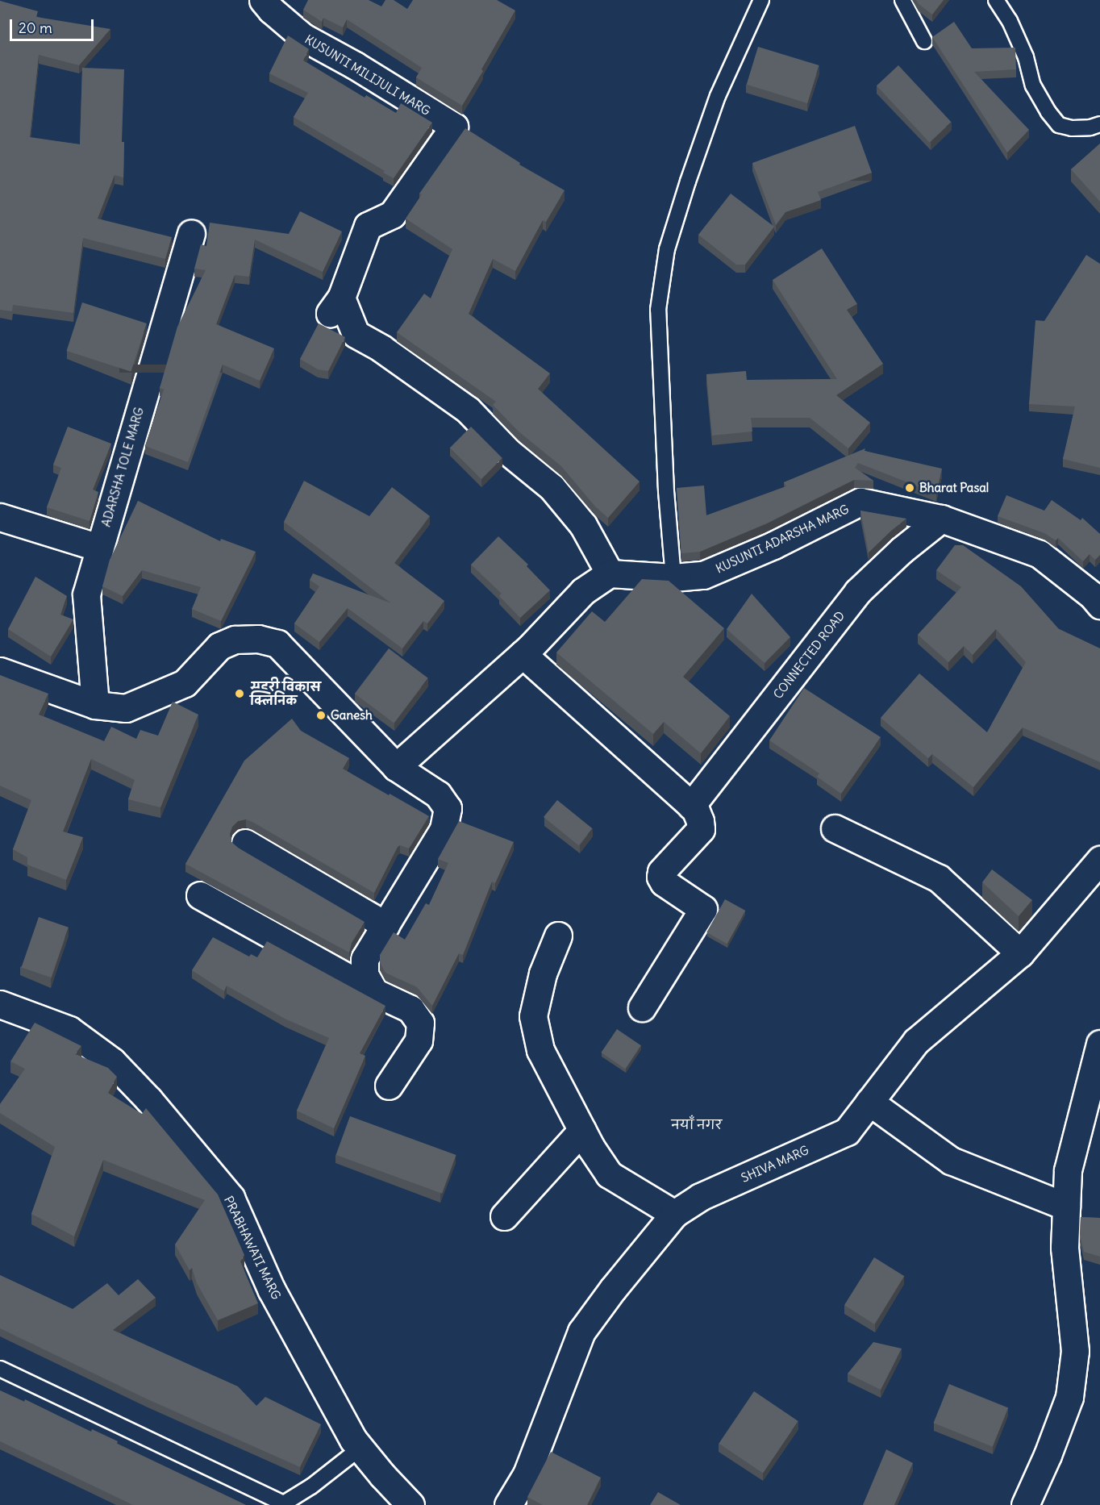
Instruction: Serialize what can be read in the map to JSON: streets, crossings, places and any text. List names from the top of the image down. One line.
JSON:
{"streets":{"street":["KUSUNTI MILIJULI MARG","ADARSHA TOLE MARG","KUSUNTI ADARSHA MARG","CONNECTED ROAD","SHIVA MARG","PRABHAWATI MARG"]},"crossings":[["KUSUNTI MILIJULI MARG","KUSUNTI ADARSHA MARG"],["KUSUNTI ADARSHA MARG","CONNECTED ROAD"]],"districts":["नयाँ नगर"],"places":["Bharat Pasal","सहरी विकास क्लिनिक","Ganesh"],"scale_bar":"20 m"}
